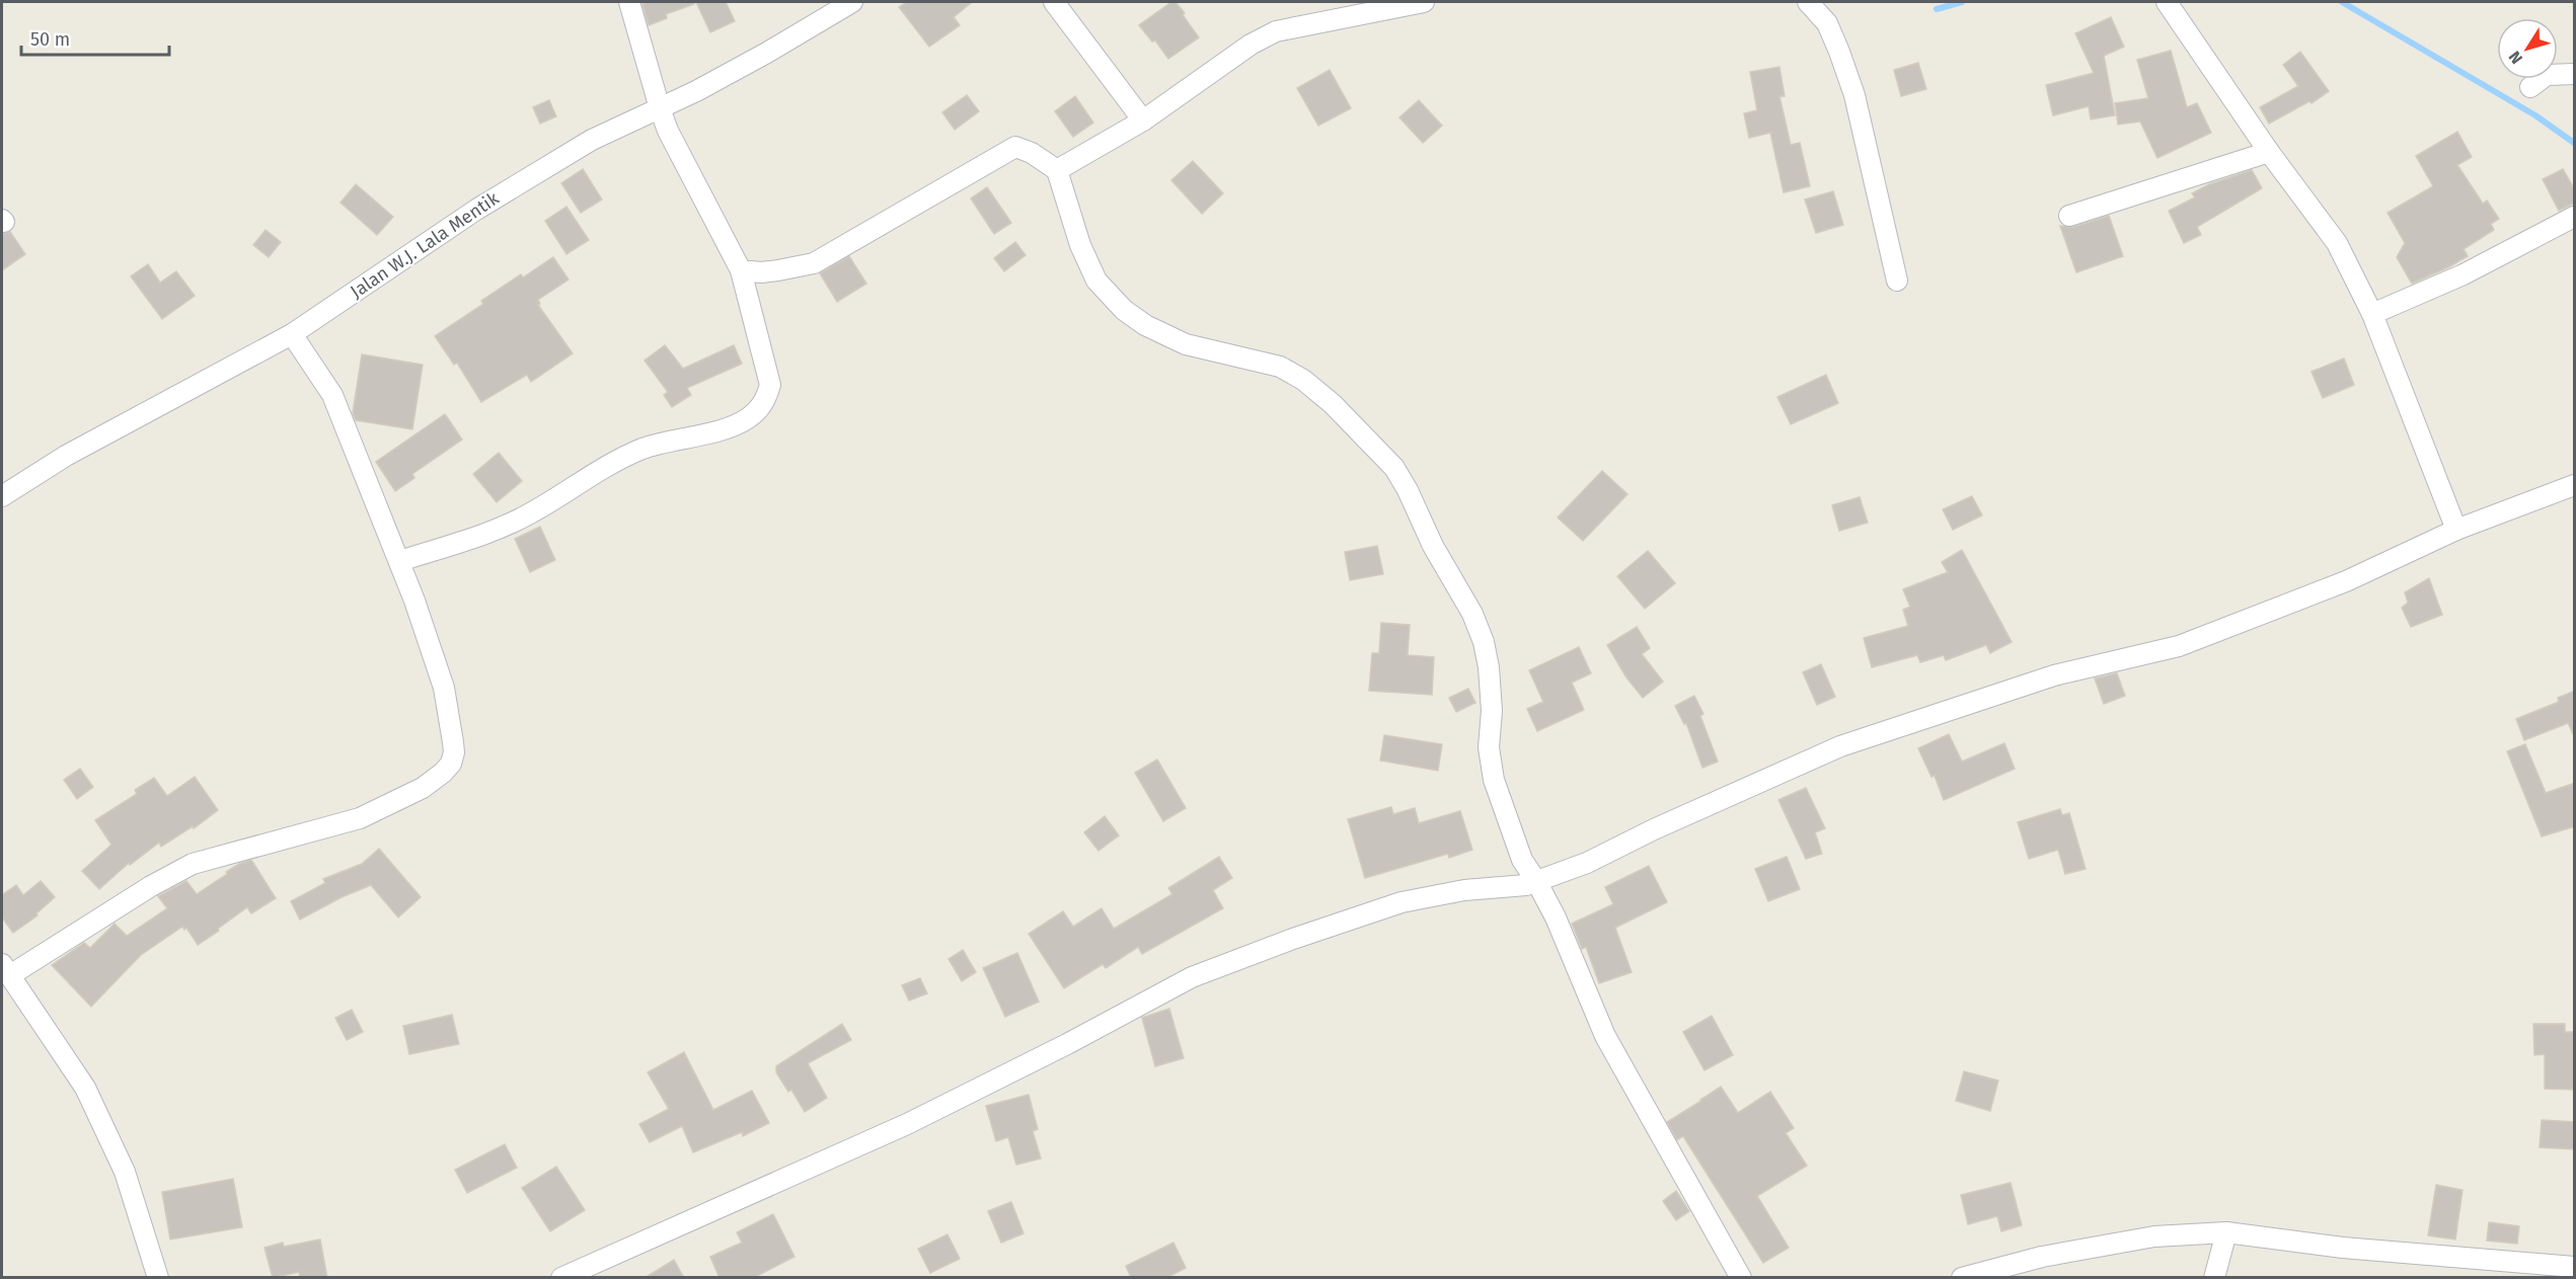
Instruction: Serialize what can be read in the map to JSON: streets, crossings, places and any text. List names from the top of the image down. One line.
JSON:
{"streets":{"street":["Jalan W.J. Lala Mentik"]},"scale_bar":"50 m","north":"bottom left"}
